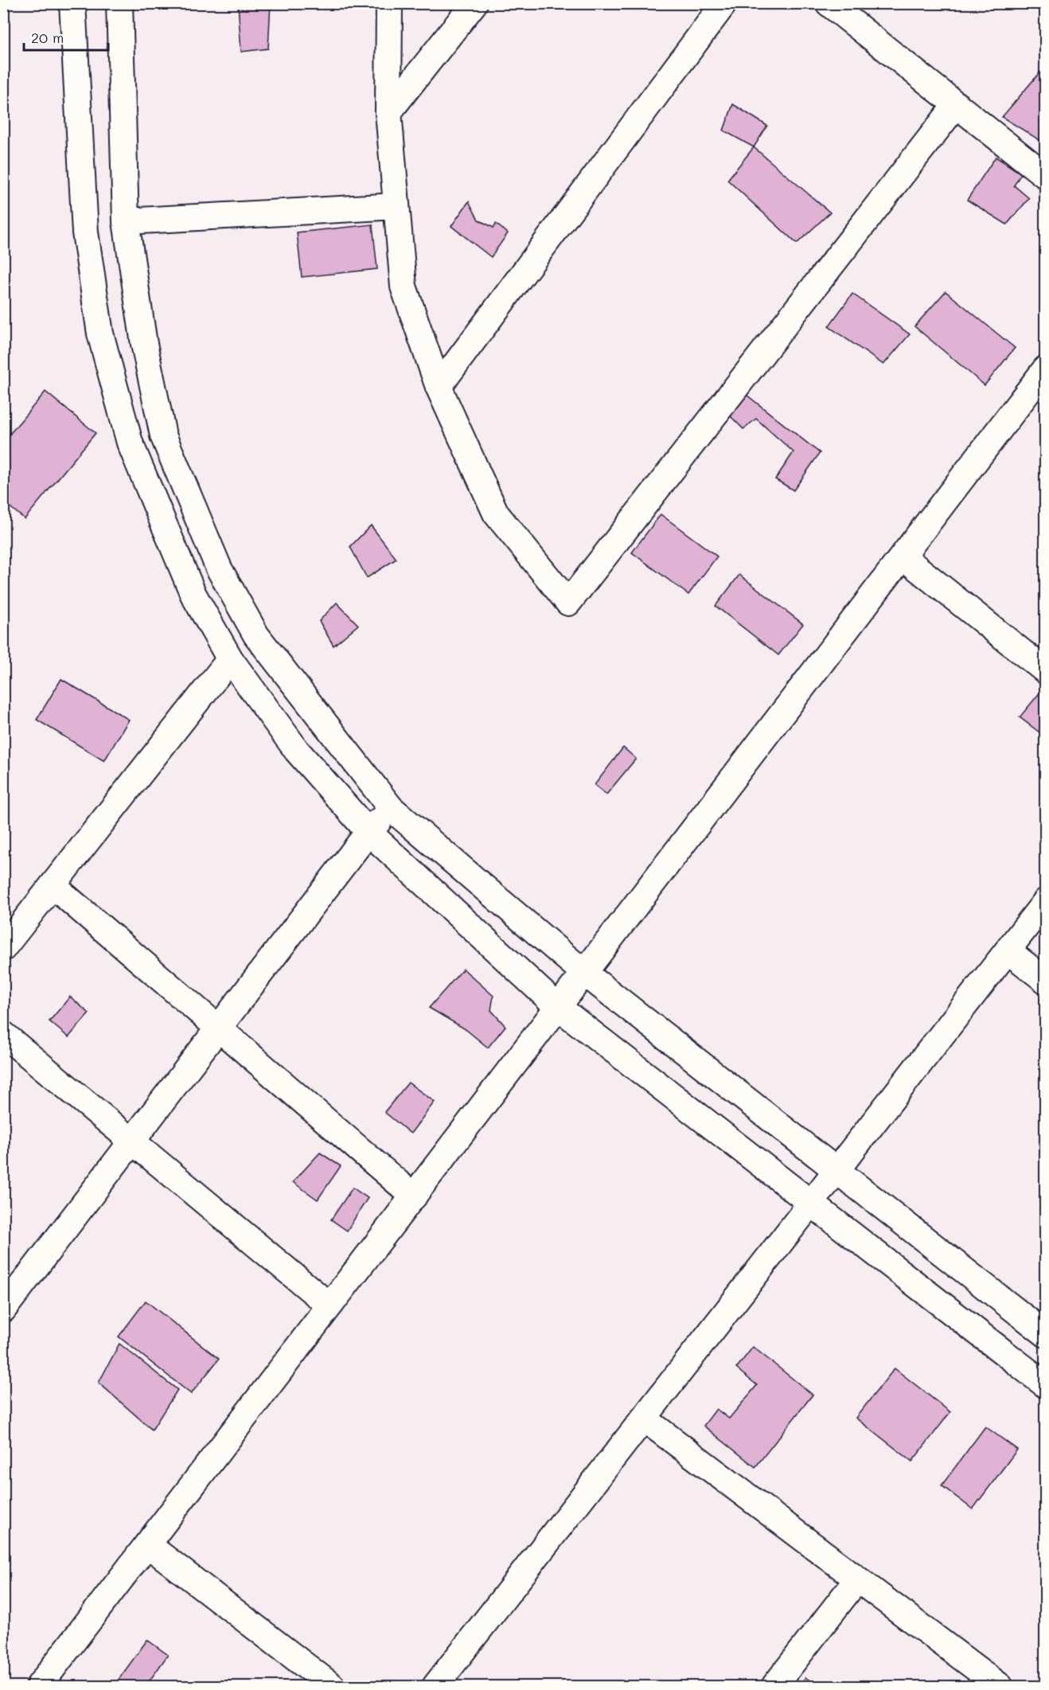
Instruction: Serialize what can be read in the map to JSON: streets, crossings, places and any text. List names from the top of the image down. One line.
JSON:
{"scale_bar":"20 m"}
